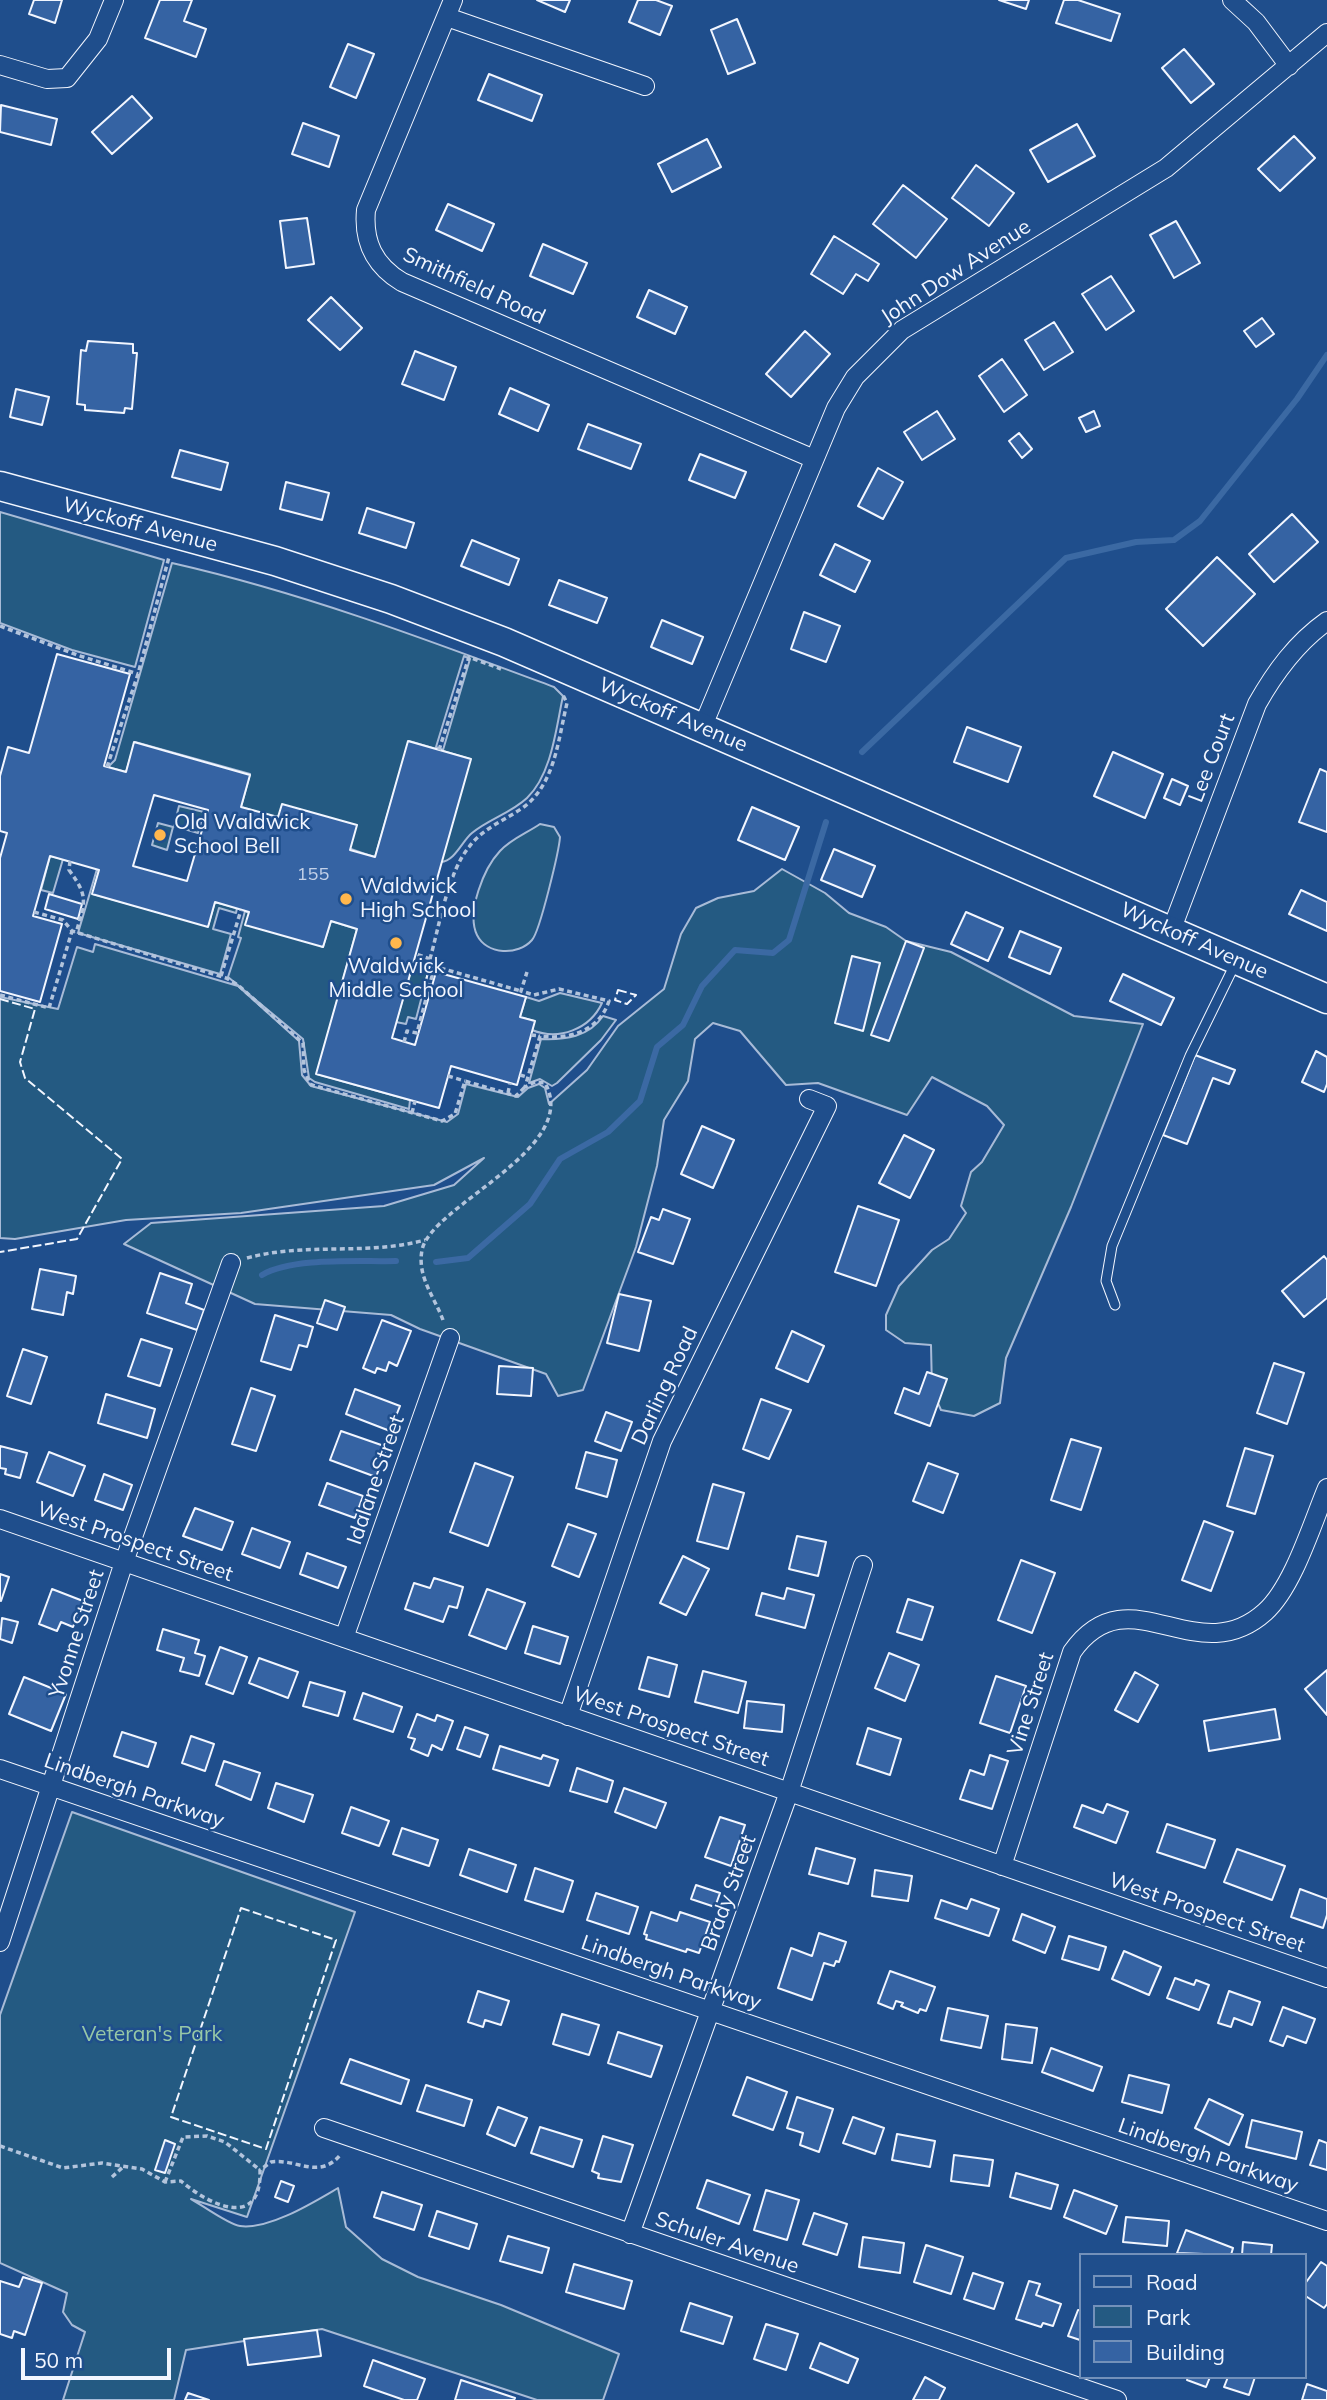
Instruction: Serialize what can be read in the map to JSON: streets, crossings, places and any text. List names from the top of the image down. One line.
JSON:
{"streets":{"main road":["Wyckoff Avenue"],"street":["John Dow Avenue","Smithfield Road","Lee Court","Darling Road","Idalane Street","West Prospect Street","Yvonne Street","Vine Street","Lindbergh Parkway","Brady Street","Schuler Avenue"]},"crossings":[["John Dow Avenue","Smithfield Road"],["John Dow Avenue","Wyckoff Avenue"],["Wyckoff Avenue","Lee Court"],["Darling Road","West Prospect Street"],["Idalane Street","West Prospect Street"],["West Prospect Street","Yvonne Street"],["West Prospect Street","Vine Street"],["West Prospect Street","Brady Street"],["Yvonne Street","Lindbergh Parkway"],["Lindbergh Parkway","Brady Street"],["Brady Street","Schuler Avenue"]],"parks":["Veteran's Park"],"places":["Old Waldwick School Bell","Waldwick High School","Waldwick Middle School"],"house_numbers":["155"],"legend":["Road","Park","Building"],"scale_bar":"50 m"}
